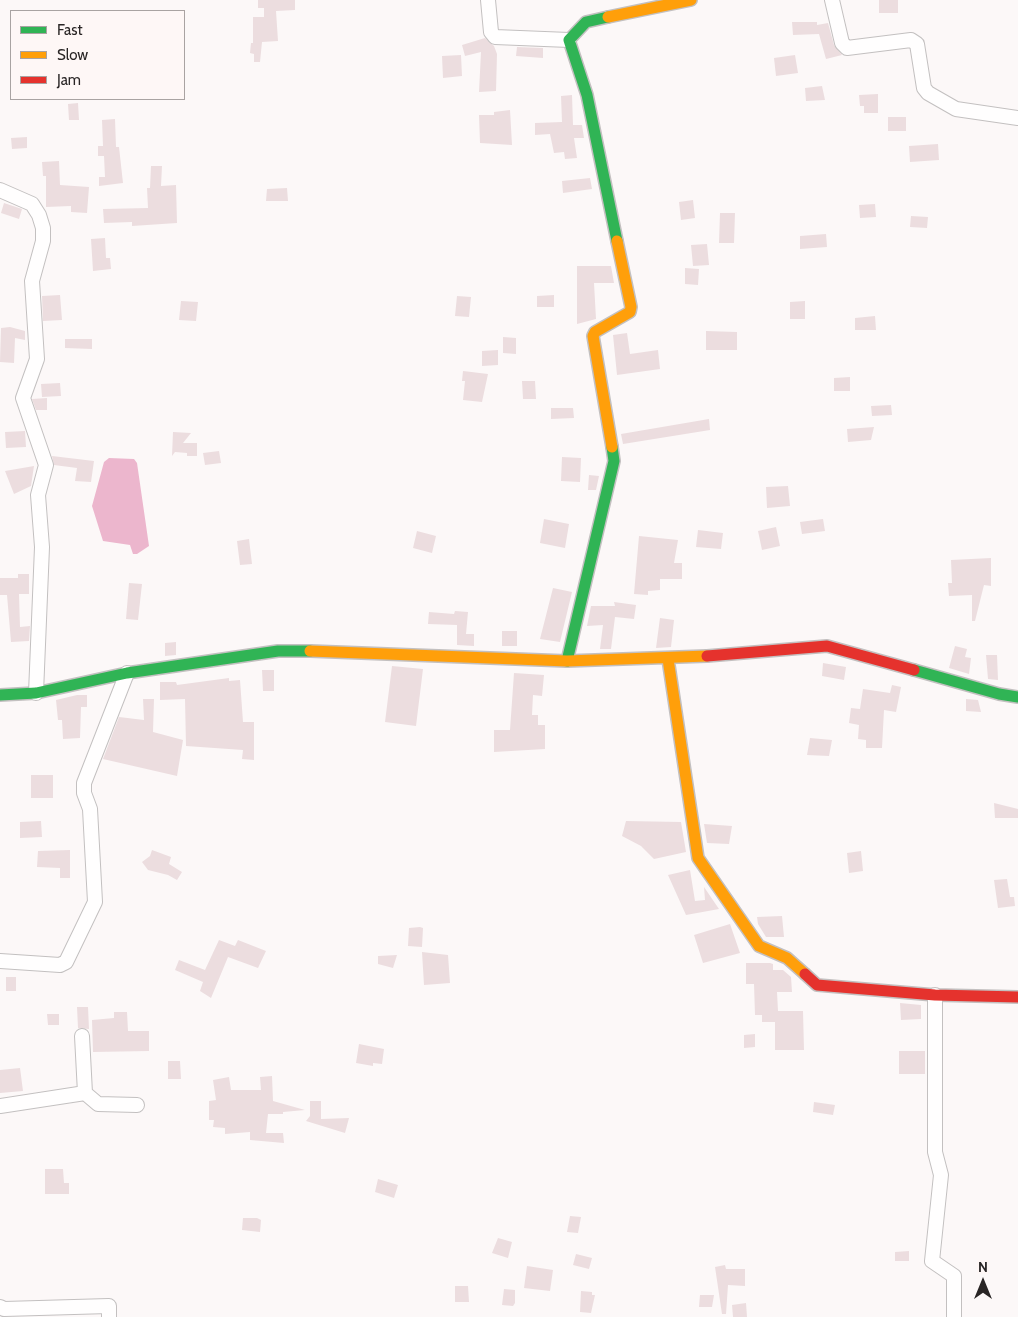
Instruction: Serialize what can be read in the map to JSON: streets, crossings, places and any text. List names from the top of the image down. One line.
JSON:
{"legend":["Fast","Slow","Jam"],"north":"top"}
